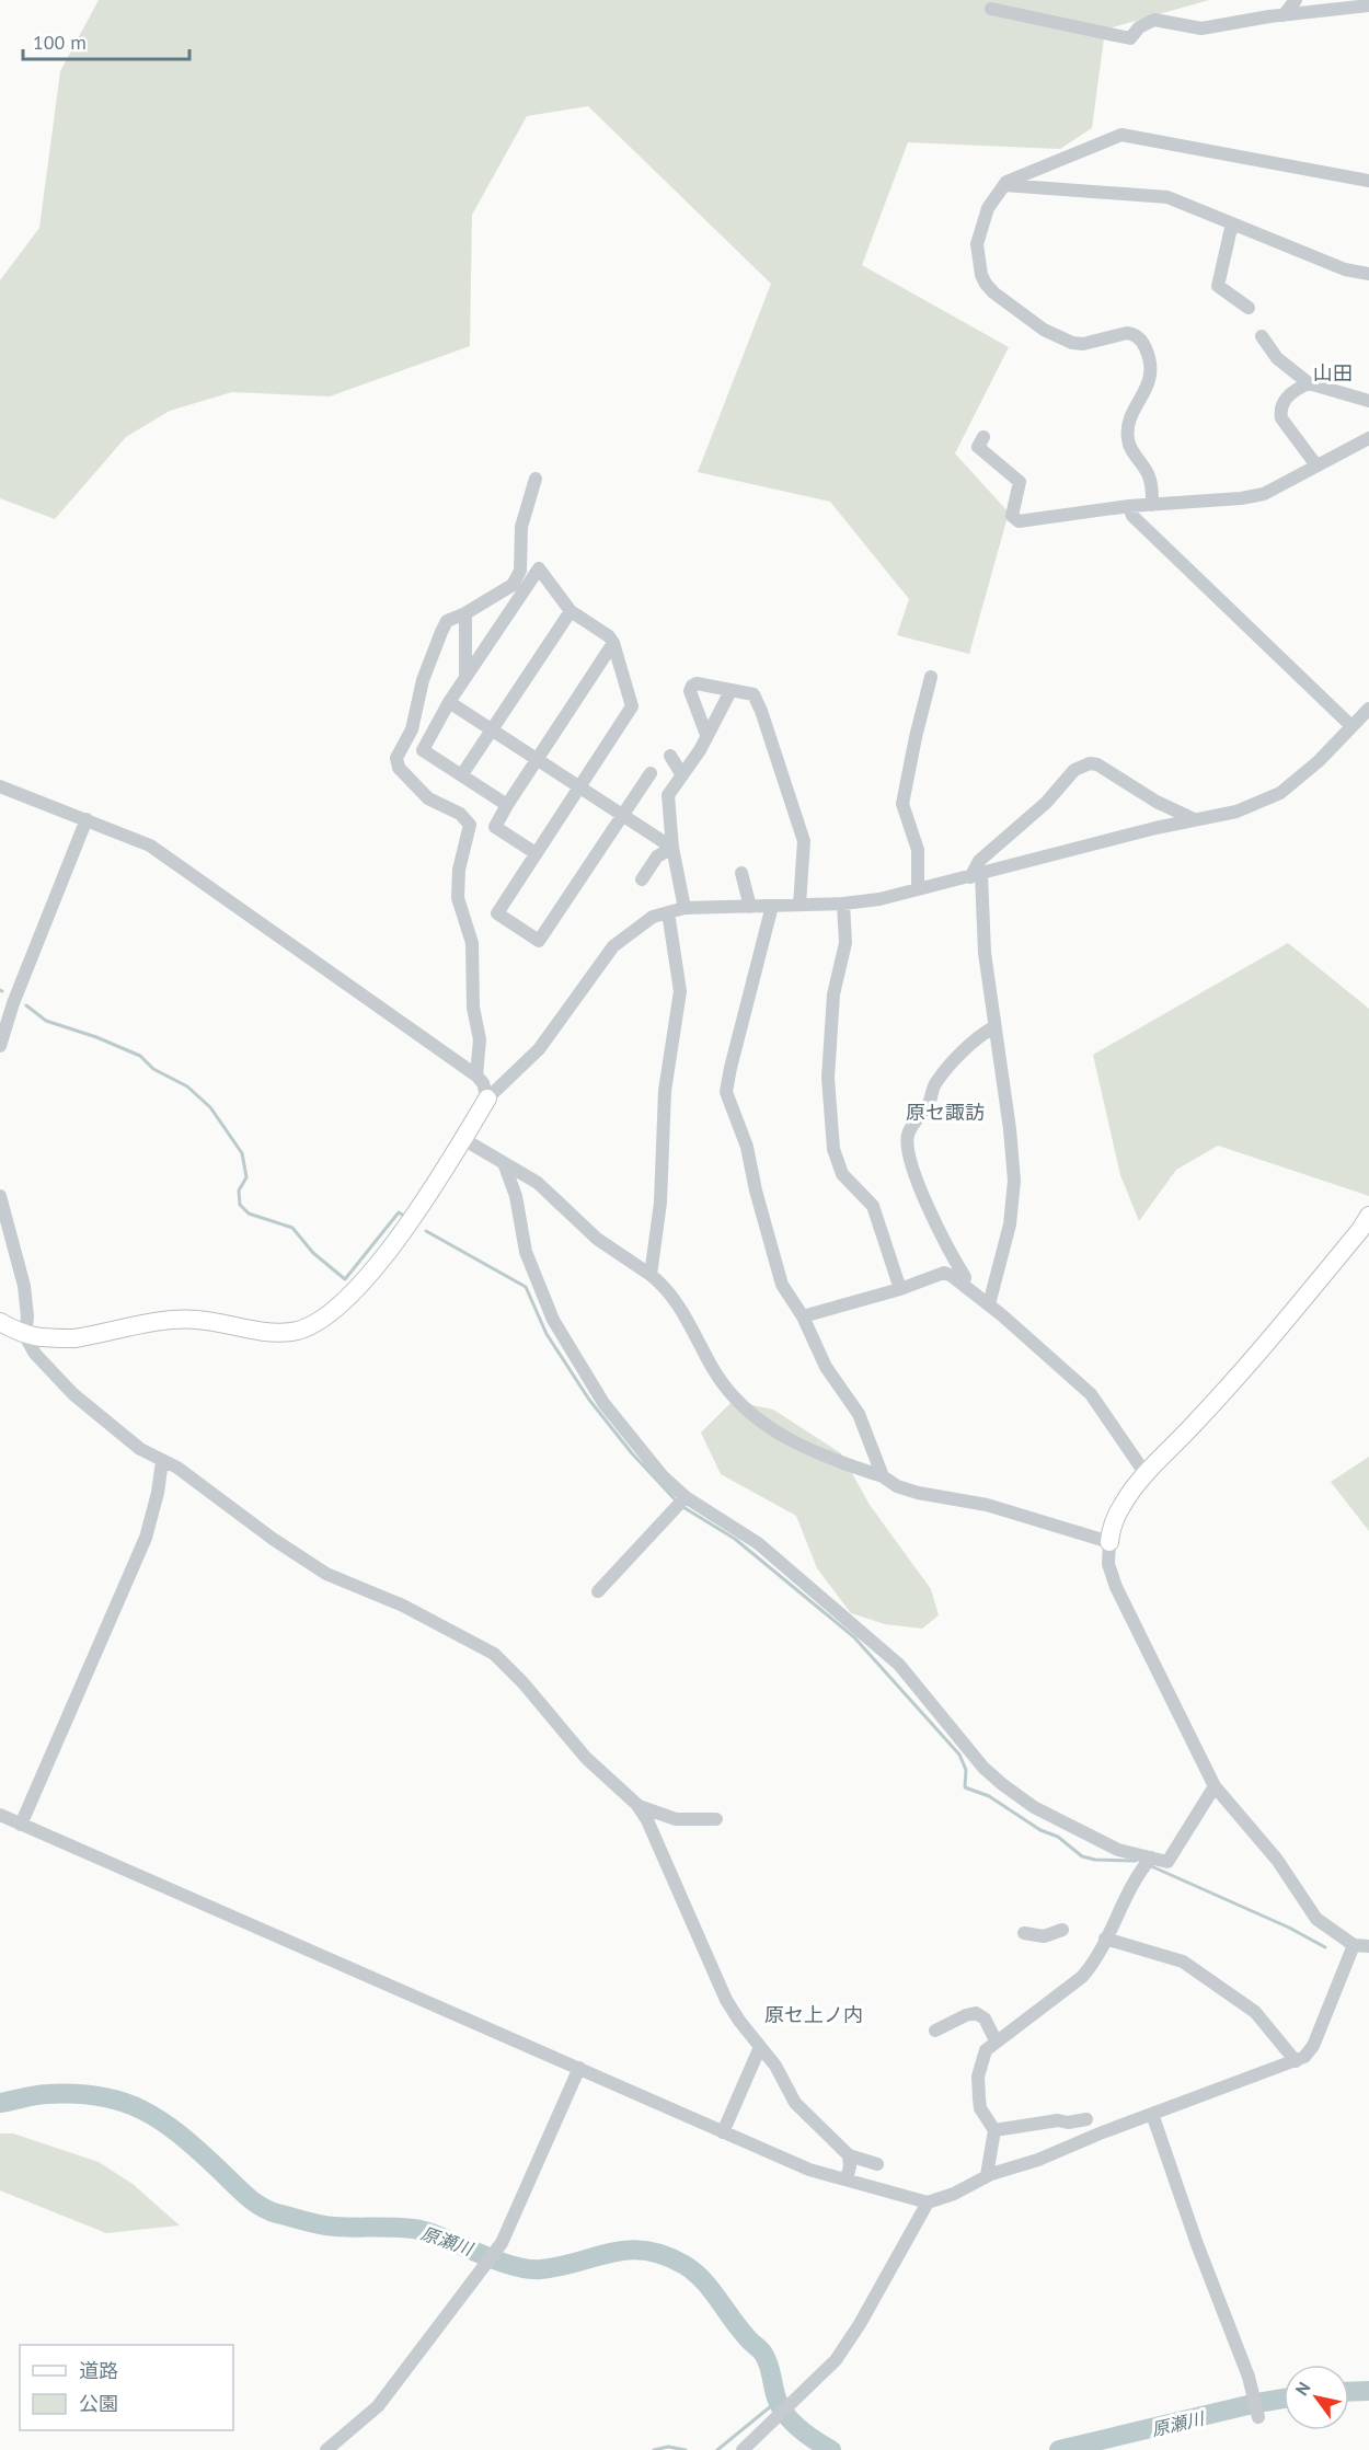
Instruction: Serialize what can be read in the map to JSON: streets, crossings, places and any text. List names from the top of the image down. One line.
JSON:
{"districts":["山田","原セ諏訪","原セ上ノ内"],"water":["原瀬川"],"legend":["道路","公園"],"scale_bar":"100 m","north":"top left"}
